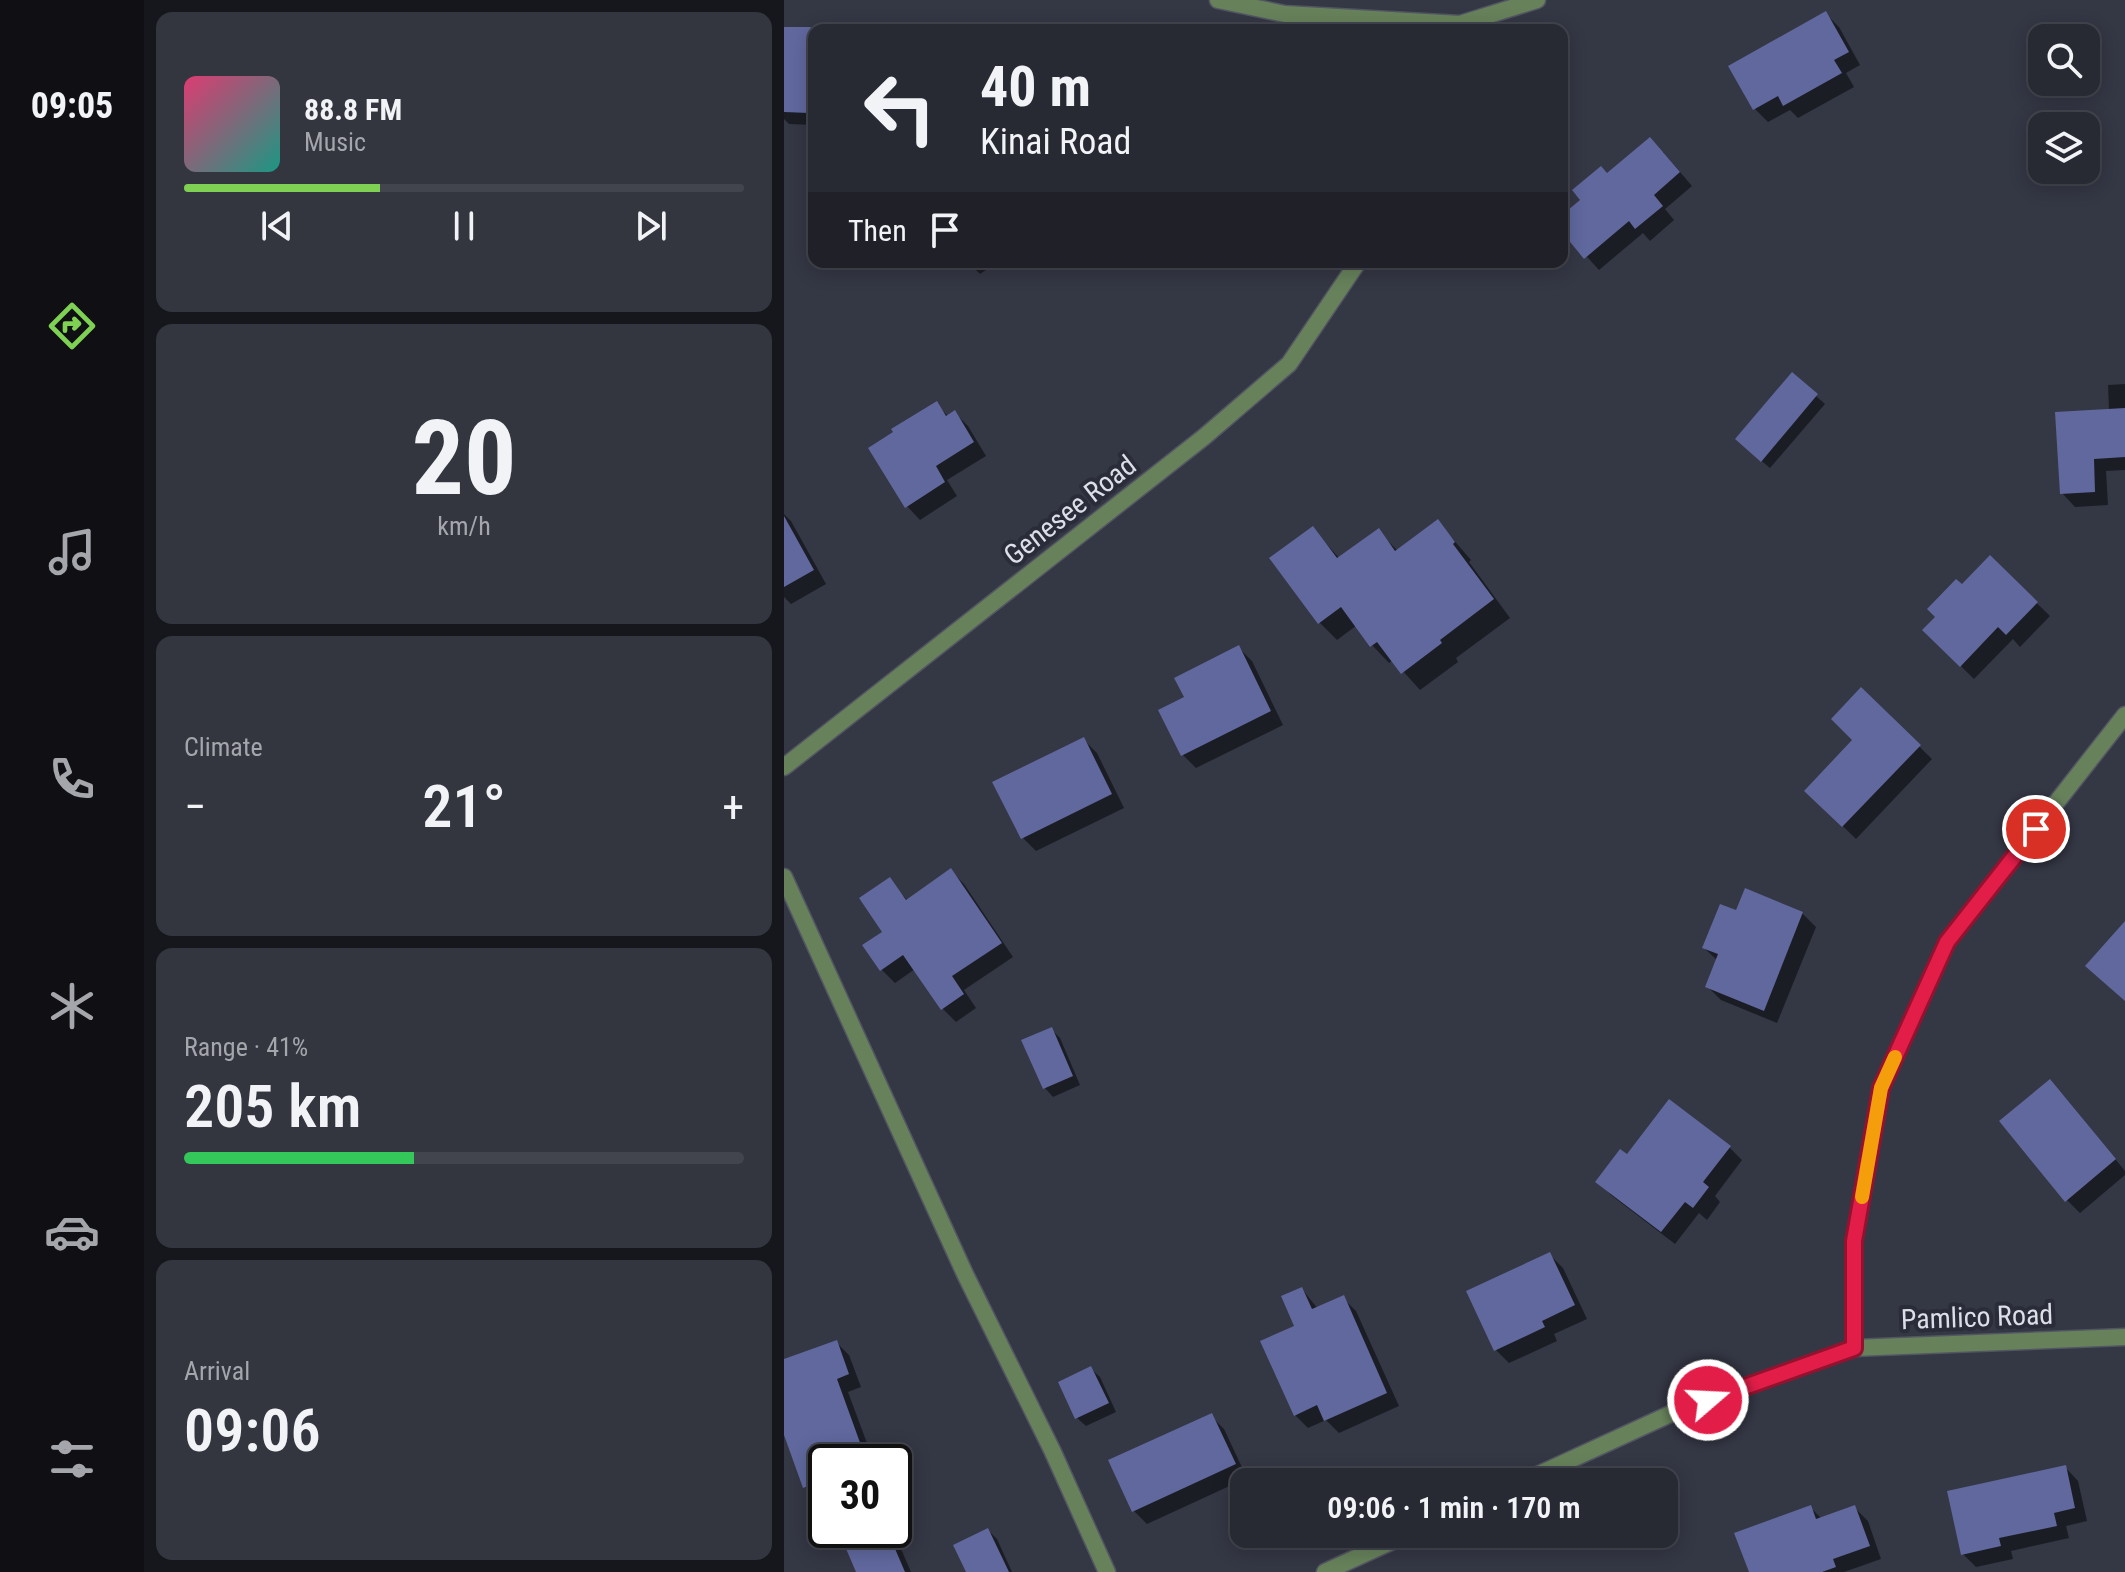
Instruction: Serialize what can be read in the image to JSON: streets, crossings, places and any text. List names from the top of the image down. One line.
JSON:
{"streets":{"street":["Genesee Road","Pamlico Road"]},"page":{"tabs":"09:05","turn":["40 m","Kinai Road"],"song":["88.8 FM","Music"],"then":"Then","tile":[["20","km/h"],"Climate",["Range · 41%","205 km"],["Arrival","09:06"]],"heat":["−","21°","+"],"limit":"30","trip":"09:06 · 1 min · 170 m"}}
